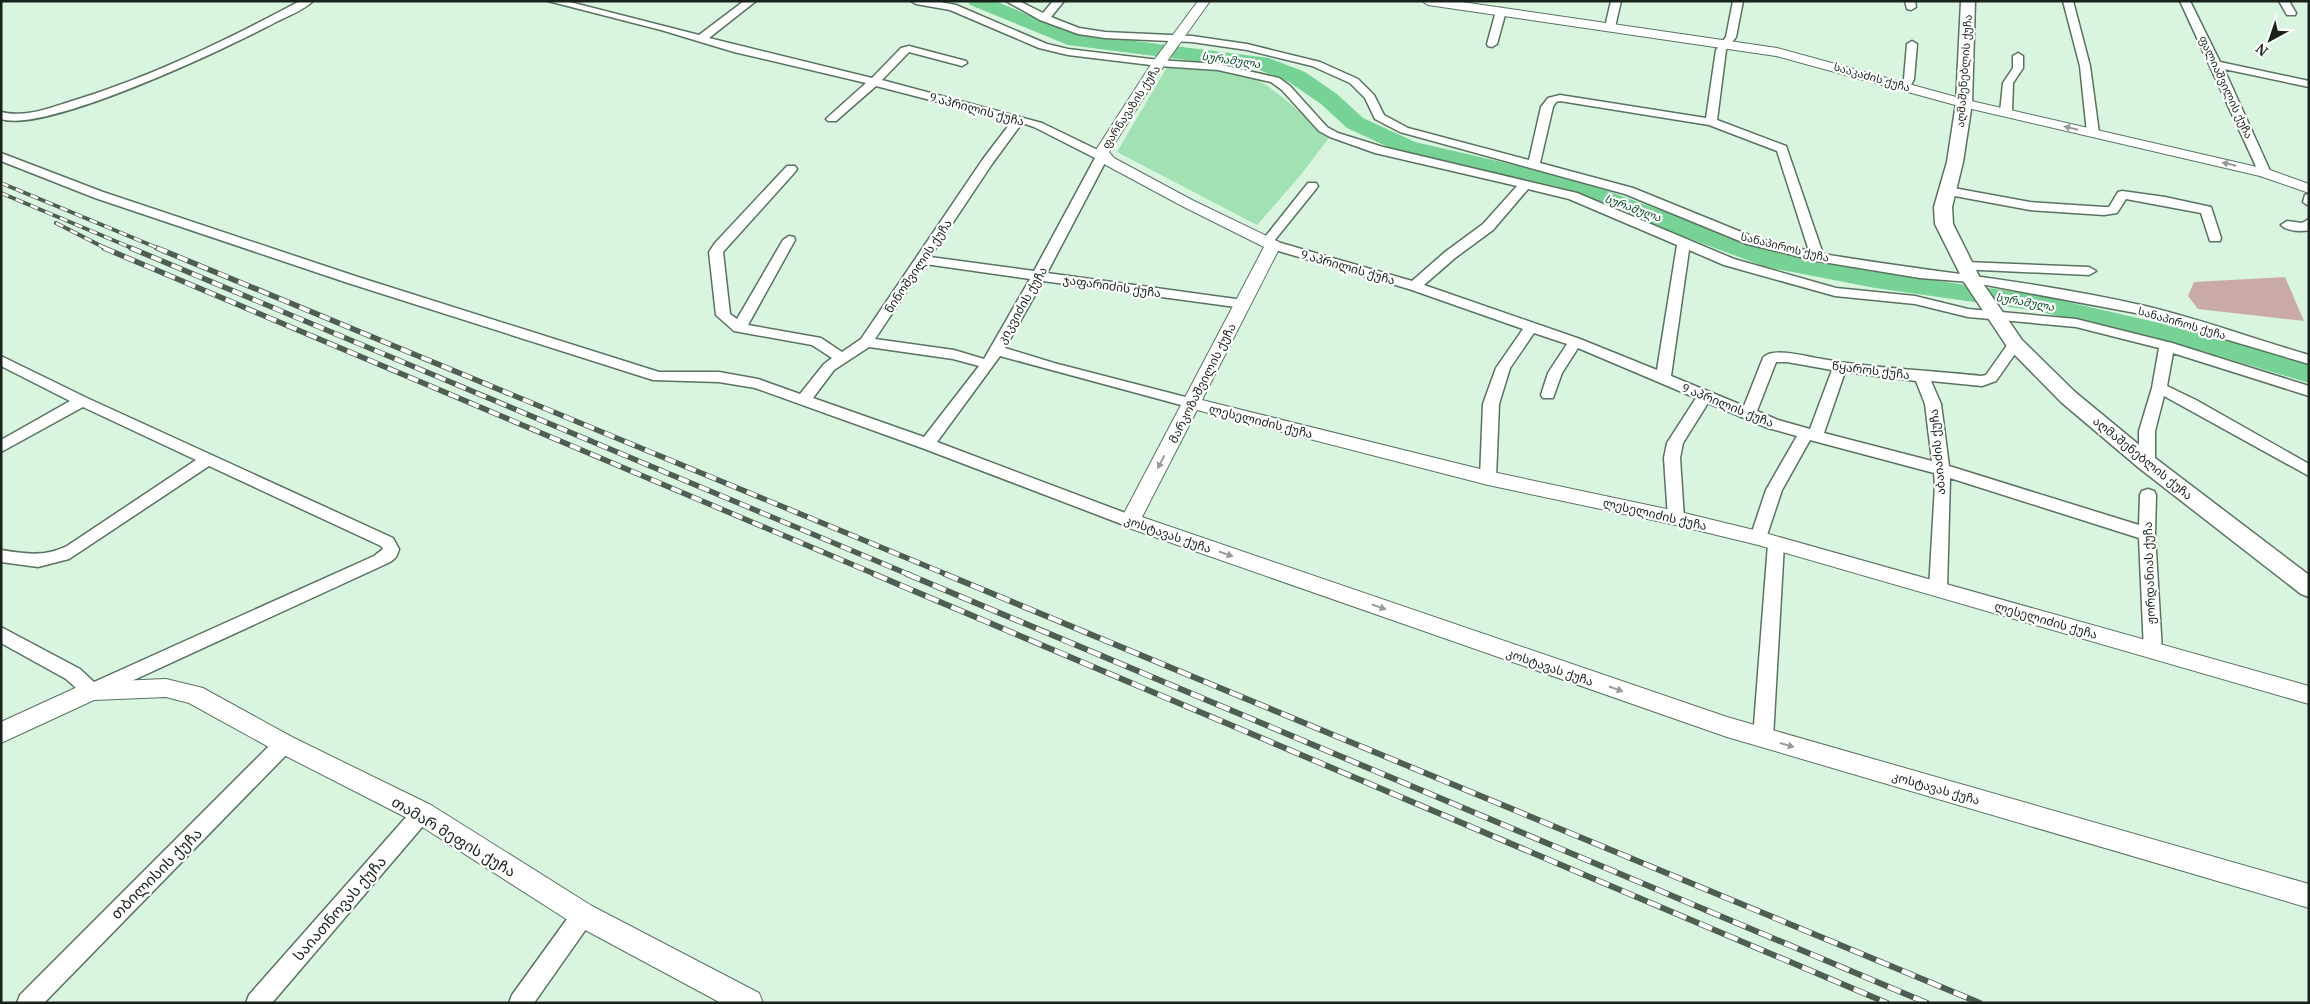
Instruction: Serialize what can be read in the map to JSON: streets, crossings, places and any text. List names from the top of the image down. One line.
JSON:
{"streets":{"main road":["აღმაშენებლის ქუჩა"],"street":["სააკაძის ქუჩა","ფალიაშვილის ქუჩა","ფარნავაზის ქუჩა","9 აპრილის ქუჩა","სანაპიროს ქუჩა","ნინოშვილის ქუჩა","ჯაფარიძის ქუჩა","კიკვიძის ქუჩა","წყაროს ქუჩა","მარკოზაშვილის ქუჩა","ლესელიძის ქუჩა","აბაიაძის ქუჩა","კოსტავას ქუჩა","ჟორდანიას ქუჩა","თამარ მეფის ქუჩა","თბილისის ქუჩა","საიათნოვას ქუჩა"]},"crossings":[["აღმაშენებლის ქუჩა","სააკაძის ქუჩა"],["აღმაშენებლის ქუჩა","სანაპიროს ქუჩა"],["აღმაშენებლის ქუჩა","წყაროს ქუჩა"],["სააკაძის ქუჩა","ფალიაშვილის ქუჩა"],["ფარნავაზის ქუჩა","9 აპრილის ქუჩა"],["ფარნავაზის ქუჩა","სანაპიროს ქუჩა"],["ფარნავაზის ქუჩა","კიკვიძის ქუჩა"],["9 აპრილის ქუჩა","ნინოშვილის ქუჩა"],["9 აპრილის ქუჩა","კიკვიძის ქუჩა"],["9 აპრილის ქუჩა","წყაროს ქუჩა"],["9 აპრილის ქუჩა","მარკოზაშვილის ქუჩა"],["9 აპრილის ქუჩა","აბაიაძის ქუჩა"],["9 აპრილის ქუჩა","ჟორდანიას ქუჩა"],["ნინოშვილის ქუჩა","ჯაფარიძის ქუჩა"],["ნინოშვილის ქუჩა","კოსტავას ქუჩა"],["ჯაფარიძის ქუჩა","კიკვიძის ქუჩა"],["ჯაფარიძის ქუჩა","მარკოზაშვილის ქუჩა"],["კიკვიძის ქუჩა","ლესელიძის ქუჩა"],["კიკვიძის ქუჩა","კოსტავას ქუჩა"],["წყაროს ქუჩა","აბაიაძის ქუჩა"],["მარკოზაშვილის ქუჩა","ლესელიძის ქუჩა"],["მარკოზაშვილის ქუჩა","კოსტავას ქუჩა"],["ლესელიძის ქუჩა","აბაიაძის ქუჩა"],["ლესელიძის ქუჩა","ჟორდანიას ქუჩა"],["თამარ მეფის ქუჩა","თბილისის ქუჩა"],["თამარ მეფის ქუჩა","საიათნოვას ქუჩა"]],"one_way":["მარკოზაშვილის ქუჩა","კოსტავას ქუჩა"],"water":["სურამულა"],"north":"bottom left"}
